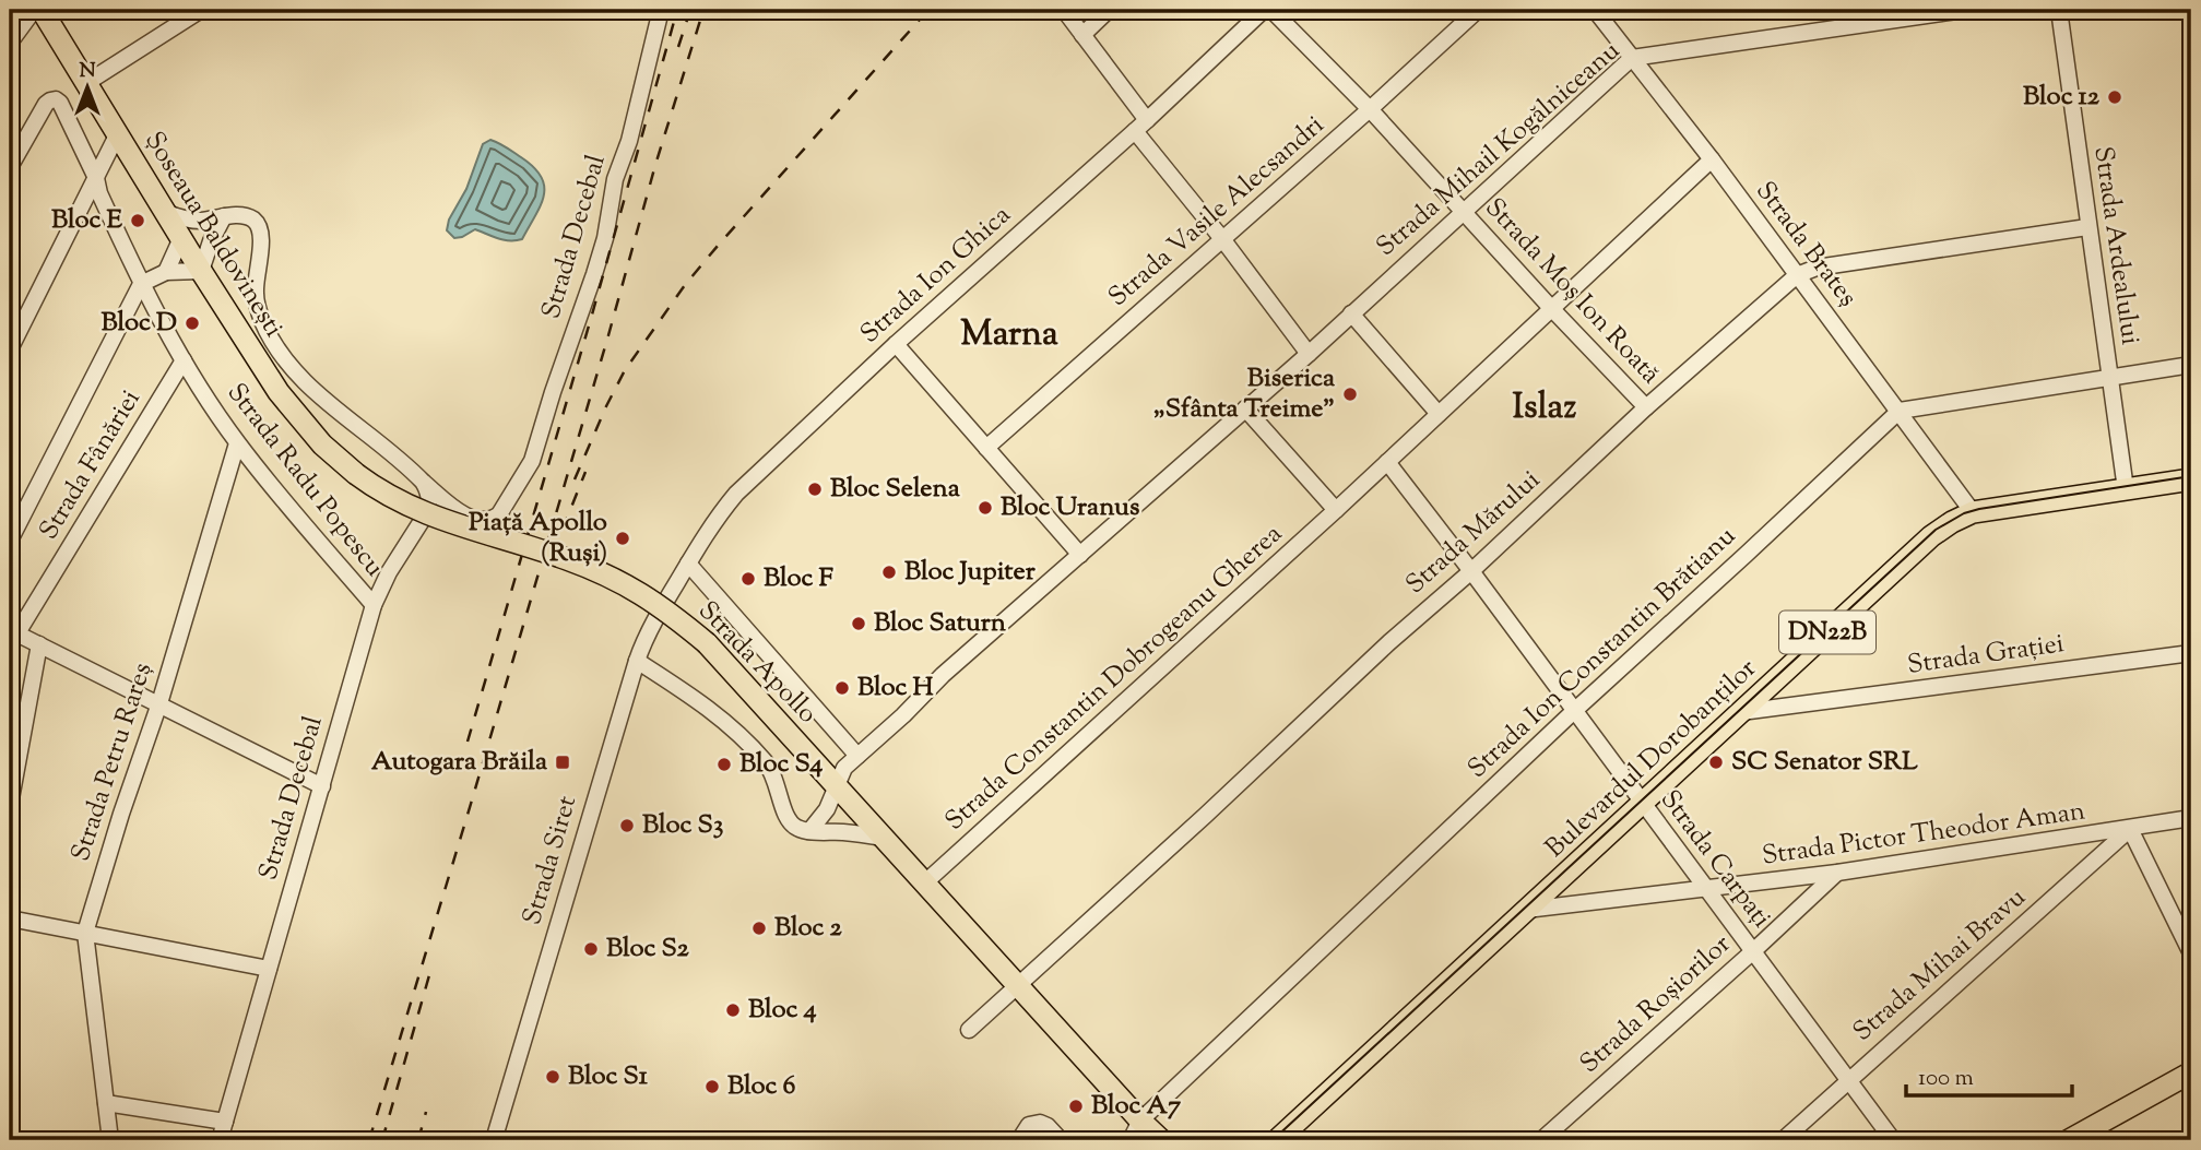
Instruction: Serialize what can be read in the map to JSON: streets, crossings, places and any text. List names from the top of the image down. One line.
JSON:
{"streets":{"main road":["Șoseaua Baldovinești","DN22B","Strada Apollo","Bulevardul Dorobanților"],"street":["Strada Mihail Kogălniceanu","Strada Vasile Alecsandri","Strada Decebal","Strada Brateș","Strada Ardealului","Strada Ion Ghica","Strada Moș Ion Roată","Strada Fânăriei","Strada Radu Popescu","Strada Mărului","Strada Ion Constantin Brătianu","Strada Grației","Strada Constantin Dobrogeanu Gherea","Strada Petru Rareș","Strada Pictor Theodor Aman","Strada Carpați","Strada Siret","Strada Mihai Bravu","Strada Roșiorilor"]},"crossings":[["Strada Mihail Kogălniceanu","Strada Brateș"],["Strada Mihail Kogălniceanu","Strada Moș Ion Roată"],["Strada Vasile Alecsandri","Strada Moș Ion Roată"],["Șoseaua Baldovinești","Strada Decebal"],["Șoseaua Baldovinești","Strada Apollo"],["Strada Decebal","Strada Radu Popescu"],["Strada Brateș","Strada Mărului"],["Strada Brateș","Strada Ion Constantin Brătianu"],["Strada Brateș","Bulevardul Dorobanților"],["Strada Ardealului","Strada Mărului"],["Strada Ardealului","Bulevardul Dorobanților"],["Strada Ion Ghica","Strada Siret"],["Strada Moș Ion Roată","Strada Mărului"],["Strada Fânăriei","Strada Radu Popescu"],["Strada Radu Popescu","Strada Petru Rareș"],["Strada Mărului","Strada Apollo"],["Strada Mărului","Strada Carpați"],["Strada Ion Constantin Brătianu","Strada Apollo"],["Strada Ion Constantin Brătianu","Strada Carpați"],["Strada Grației","Bulevardul Dorobanților"],["Strada Apollo","Strada Constantin Dobrogeanu Gherea"],["Strada Constantin Dobrogeanu Gherea","Strada Carpați"],["Bulevardul Dorobanților","Strada Pictor Theodor Aman"],["Bulevardul Dorobanților","Strada Carpați"],["Strada Pictor Theodor Aman","Strada Carpați"],["Strada Pictor Theodor Aman","Strada Mihai Bravu"],["Strada Pictor Theodor Aman","Strada Roșiorilor"],["Strada Carpați","Strada Mihai Bravu"],["Strada Carpați","Strada Roșiorilor"]],"districts":["Marna","Islaz"],"places":{"other":["Bloc 12","Bloc E","Bloc D","Biserica „Sfânta Treime\"","Bloc Selena","Bloc Uranus","Piață Apollo (Ruși)","Bloc Jupiter","Bloc F","Bloc Saturn","Bloc H","SC Senator SRL","Bloc S4","Bloc S3","Bloc 2","Bloc S2","Bloc 4","Bloc S1","Bloc 6","Bloc A7"],"transit":["Autogara Brăila"]},"scale_bar":"100 m","north":"top"}
